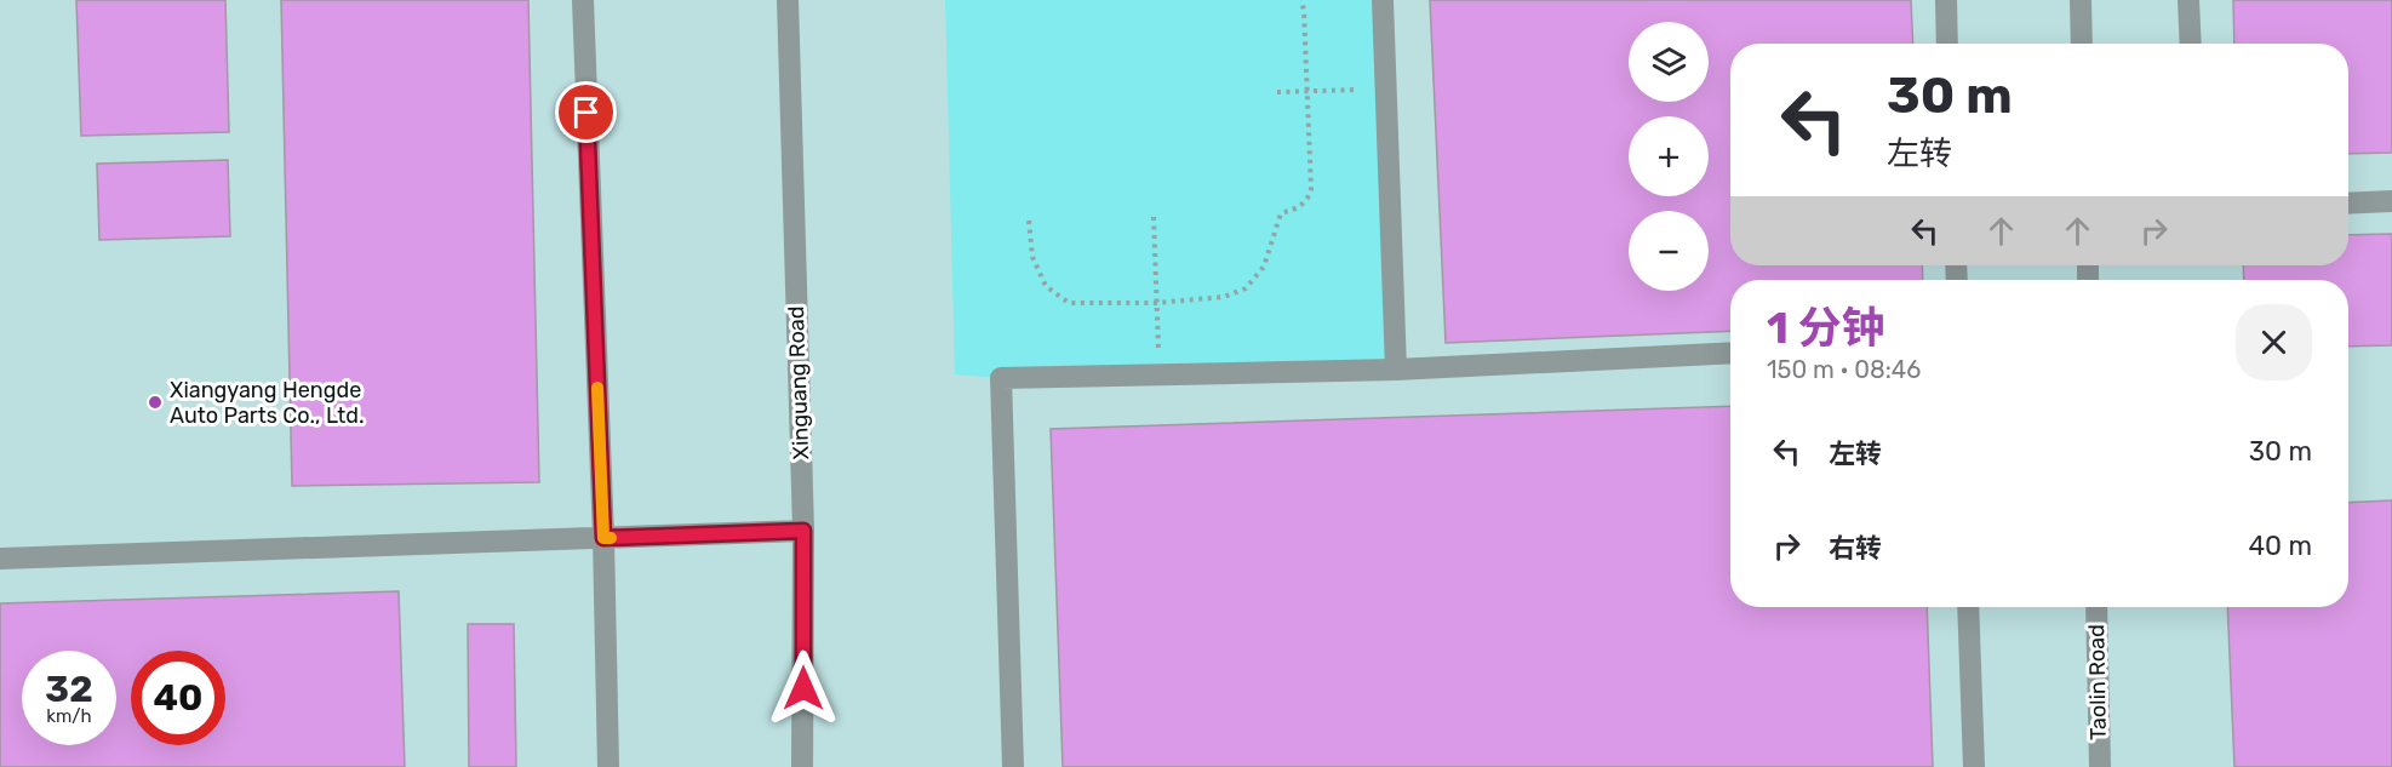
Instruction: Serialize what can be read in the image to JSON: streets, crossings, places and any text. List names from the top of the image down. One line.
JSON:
{"streets":{"street":["Xinguang Road","Taolin Road"]},"places":["Xiangyang Hengde Auto Parts Co., Ltd."],"page":{"map_buttons":["+","−"],"turn":["30 m","左转"],"heading":["1 分钟","150 m · 08:46"],"list":[{"name":"左转","value":"30 m"},{"name":"右转","value":"40 m"}],"speed":"32 km/h","limit":"40"}}
